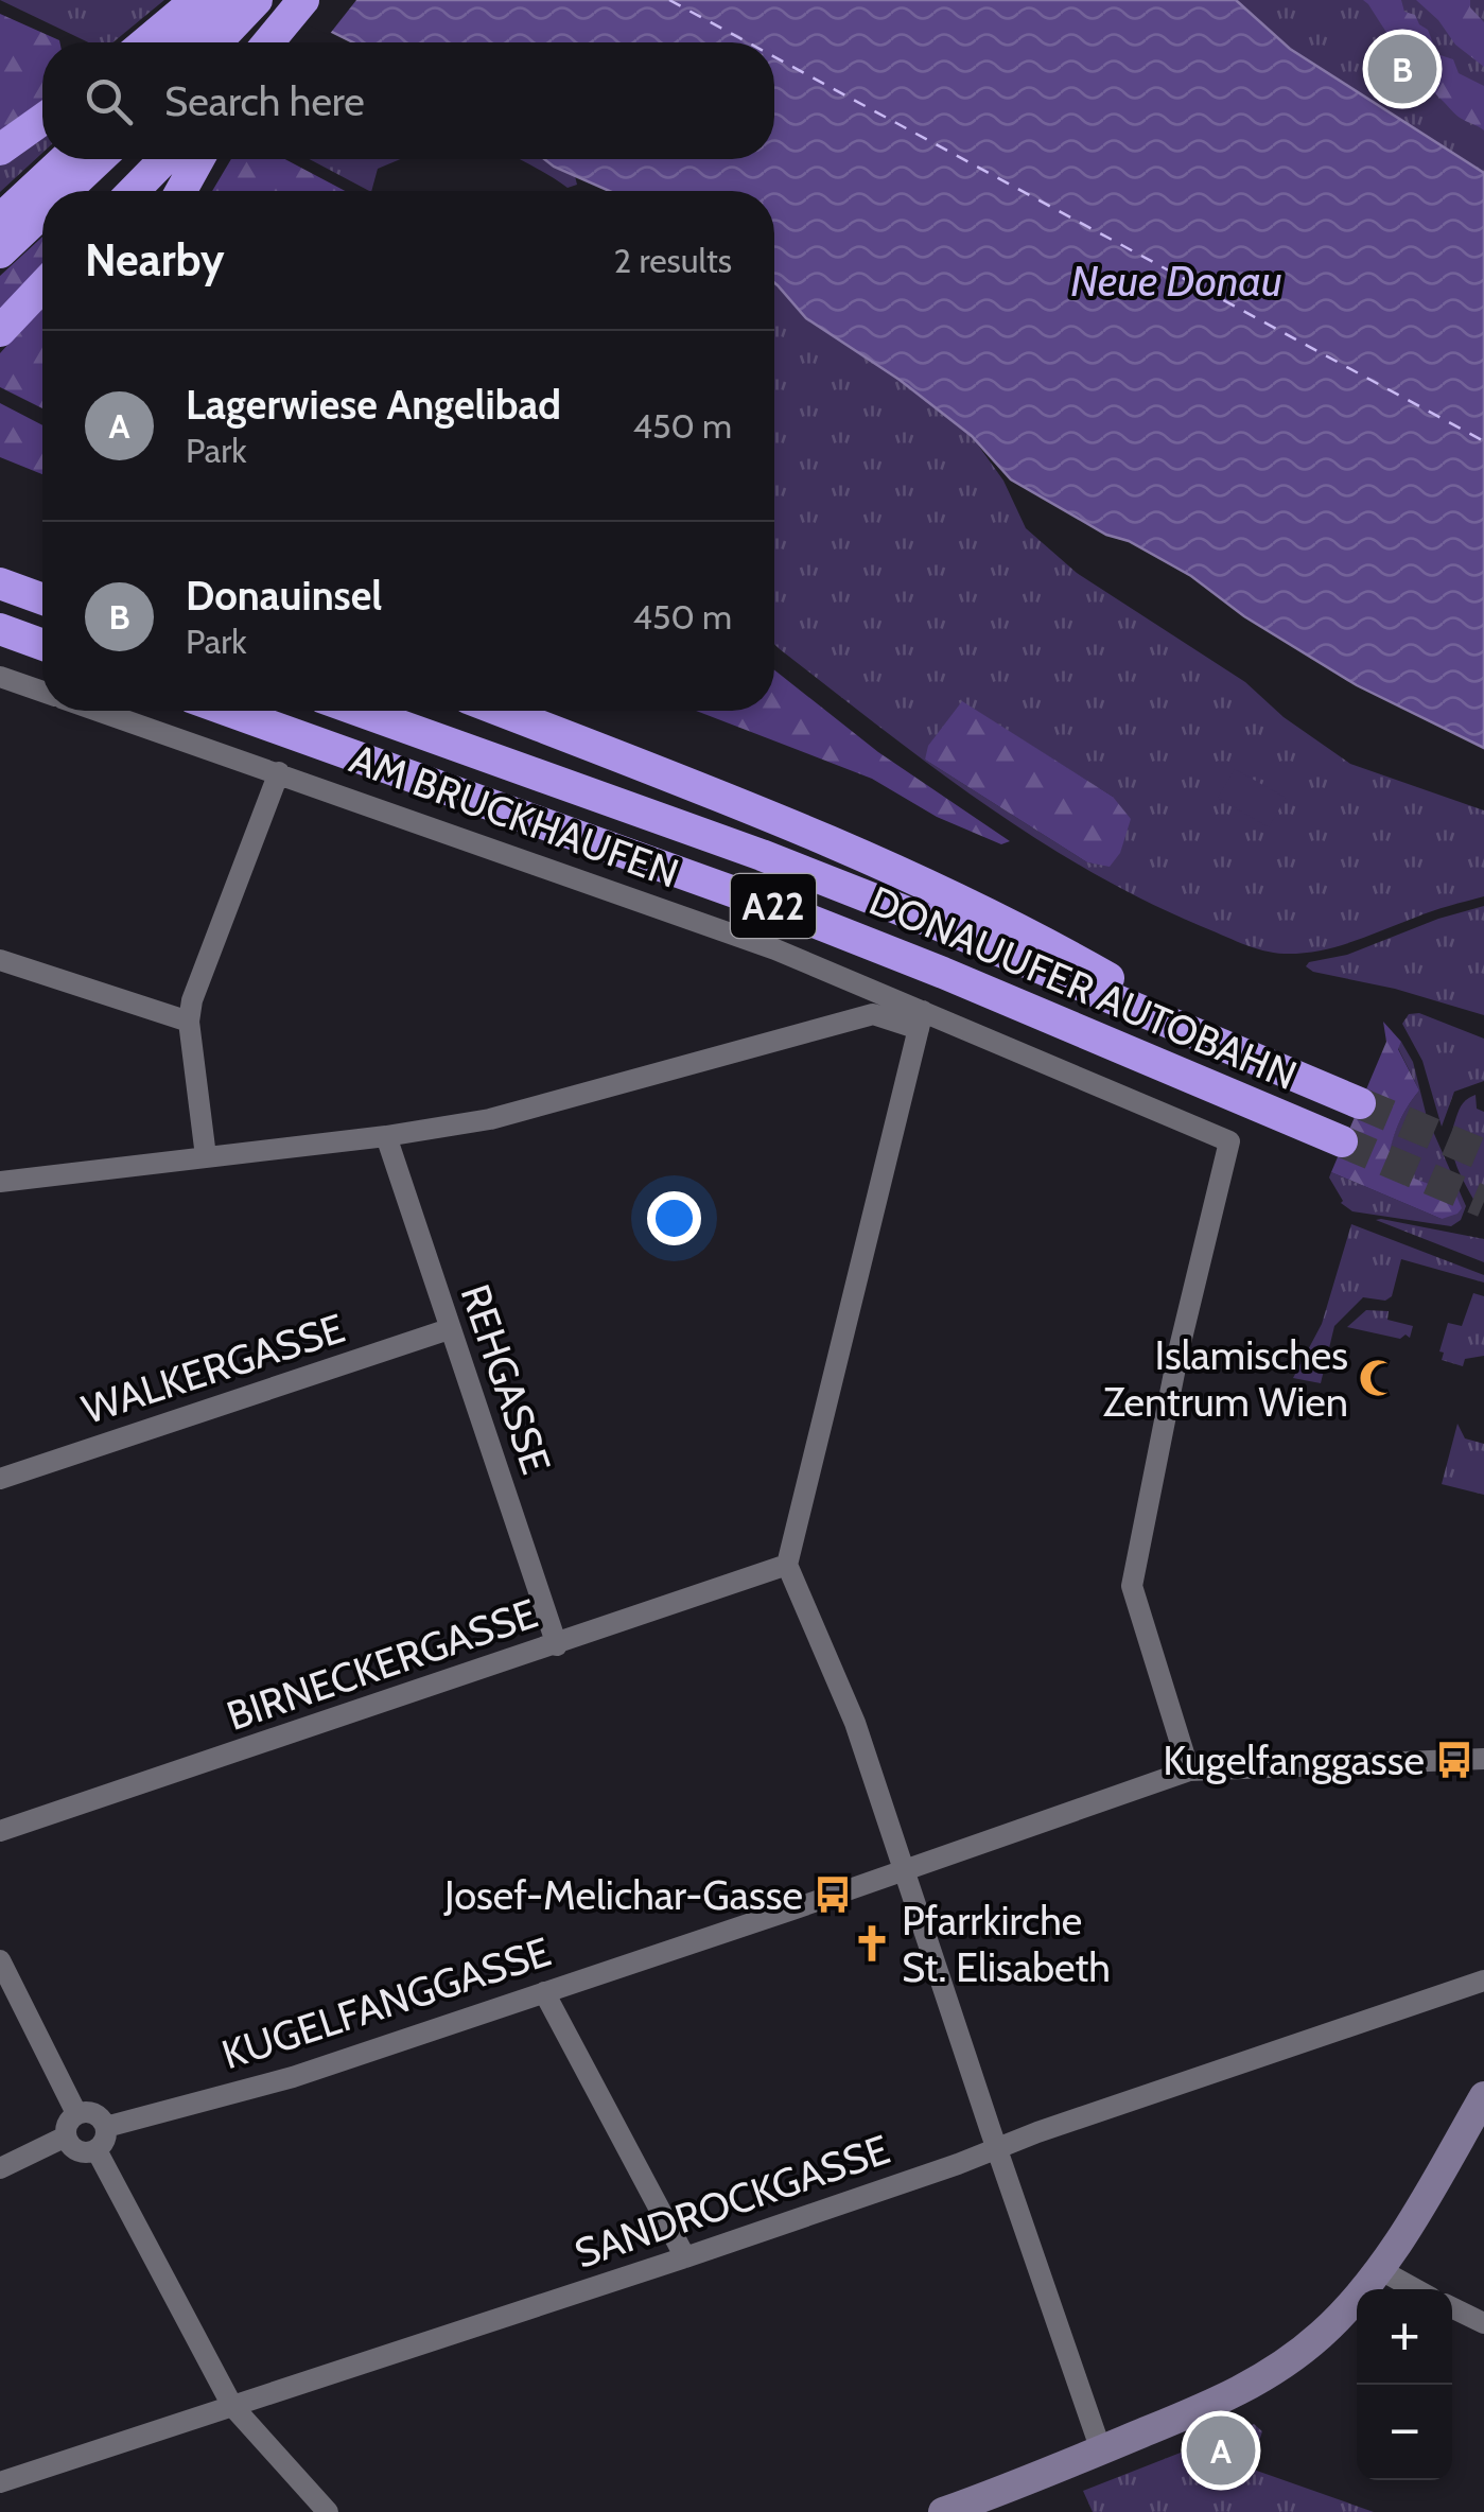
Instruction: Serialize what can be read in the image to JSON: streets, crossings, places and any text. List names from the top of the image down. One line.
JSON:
{"streets":{"highway":["A22","DONAUUFER AUTOBAHN"],"street":["AM BRUCKHAUFEN","WALKERGASSE","REHGASSE","BIRNECKERGASSE","KUGELFANGGASSE","SANDROCKGASSE"]},"crossings":[["AM BRUCKHAUFEN","KUGELFANGGASSE"],["WALKERGASSE","REHGASSE"],["REHGASSE","BIRNECKERGASSE"]],"water":["Neue Donau"],"places":{"mosque":["Islamisches Zentrum Wien"],"bus stop":["Kugelfanggasse","Josef-Melichar-Gasse"],"church":["Pfarrkirche St. Elisabeth"]},"page":{"pins":["B","A"],"search":"Search here","heading":["Nearby","2 results"],"list":[{"mark":"A","name":"Lagerwiese Angelibad","note":"Park","value":"450 m"},{"mark":"B","name":"Donauinsel","note":"Park","value":"450 m"}],"map_buttons":["+","−"]}}
